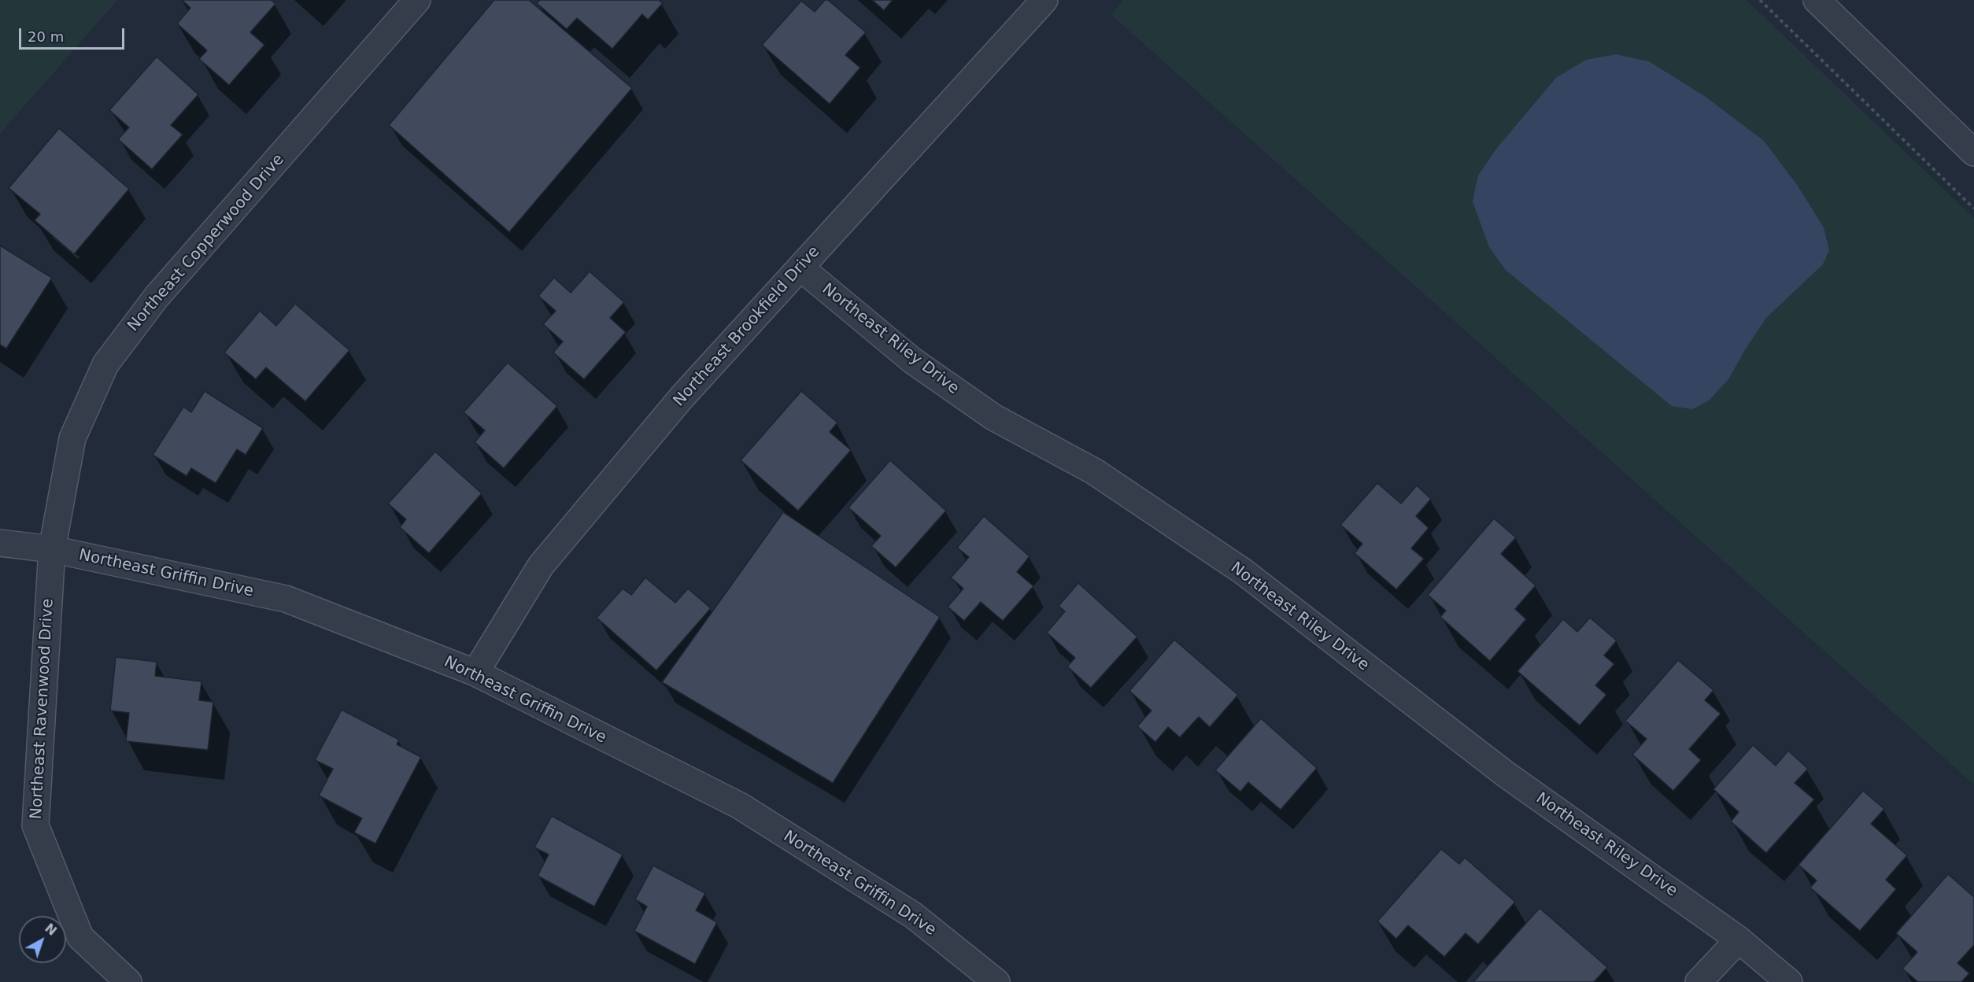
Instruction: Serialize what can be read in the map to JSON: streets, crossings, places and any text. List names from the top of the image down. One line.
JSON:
{"streets":{"street":["Northeast Copperwood Drive","Northeast Brookfield Drive","Northeast Riley Drive","Northeast Griffin Drive","Northeast Ravenwood Drive"]},"crossings":[["Northeast Copperwood Drive","Northeast Griffin Drive"],["Northeast Copperwood Drive","Northeast Ravenwood Drive"],["Northeast Brookfield Drive","Northeast Riley Drive"],["Northeast Brookfield Drive","Northeast Griffin Drive"],["Northeast Griffin Drive","Northeast Ravenwood Drive"]],"scale_bar":"20 m","north":"top right"}
